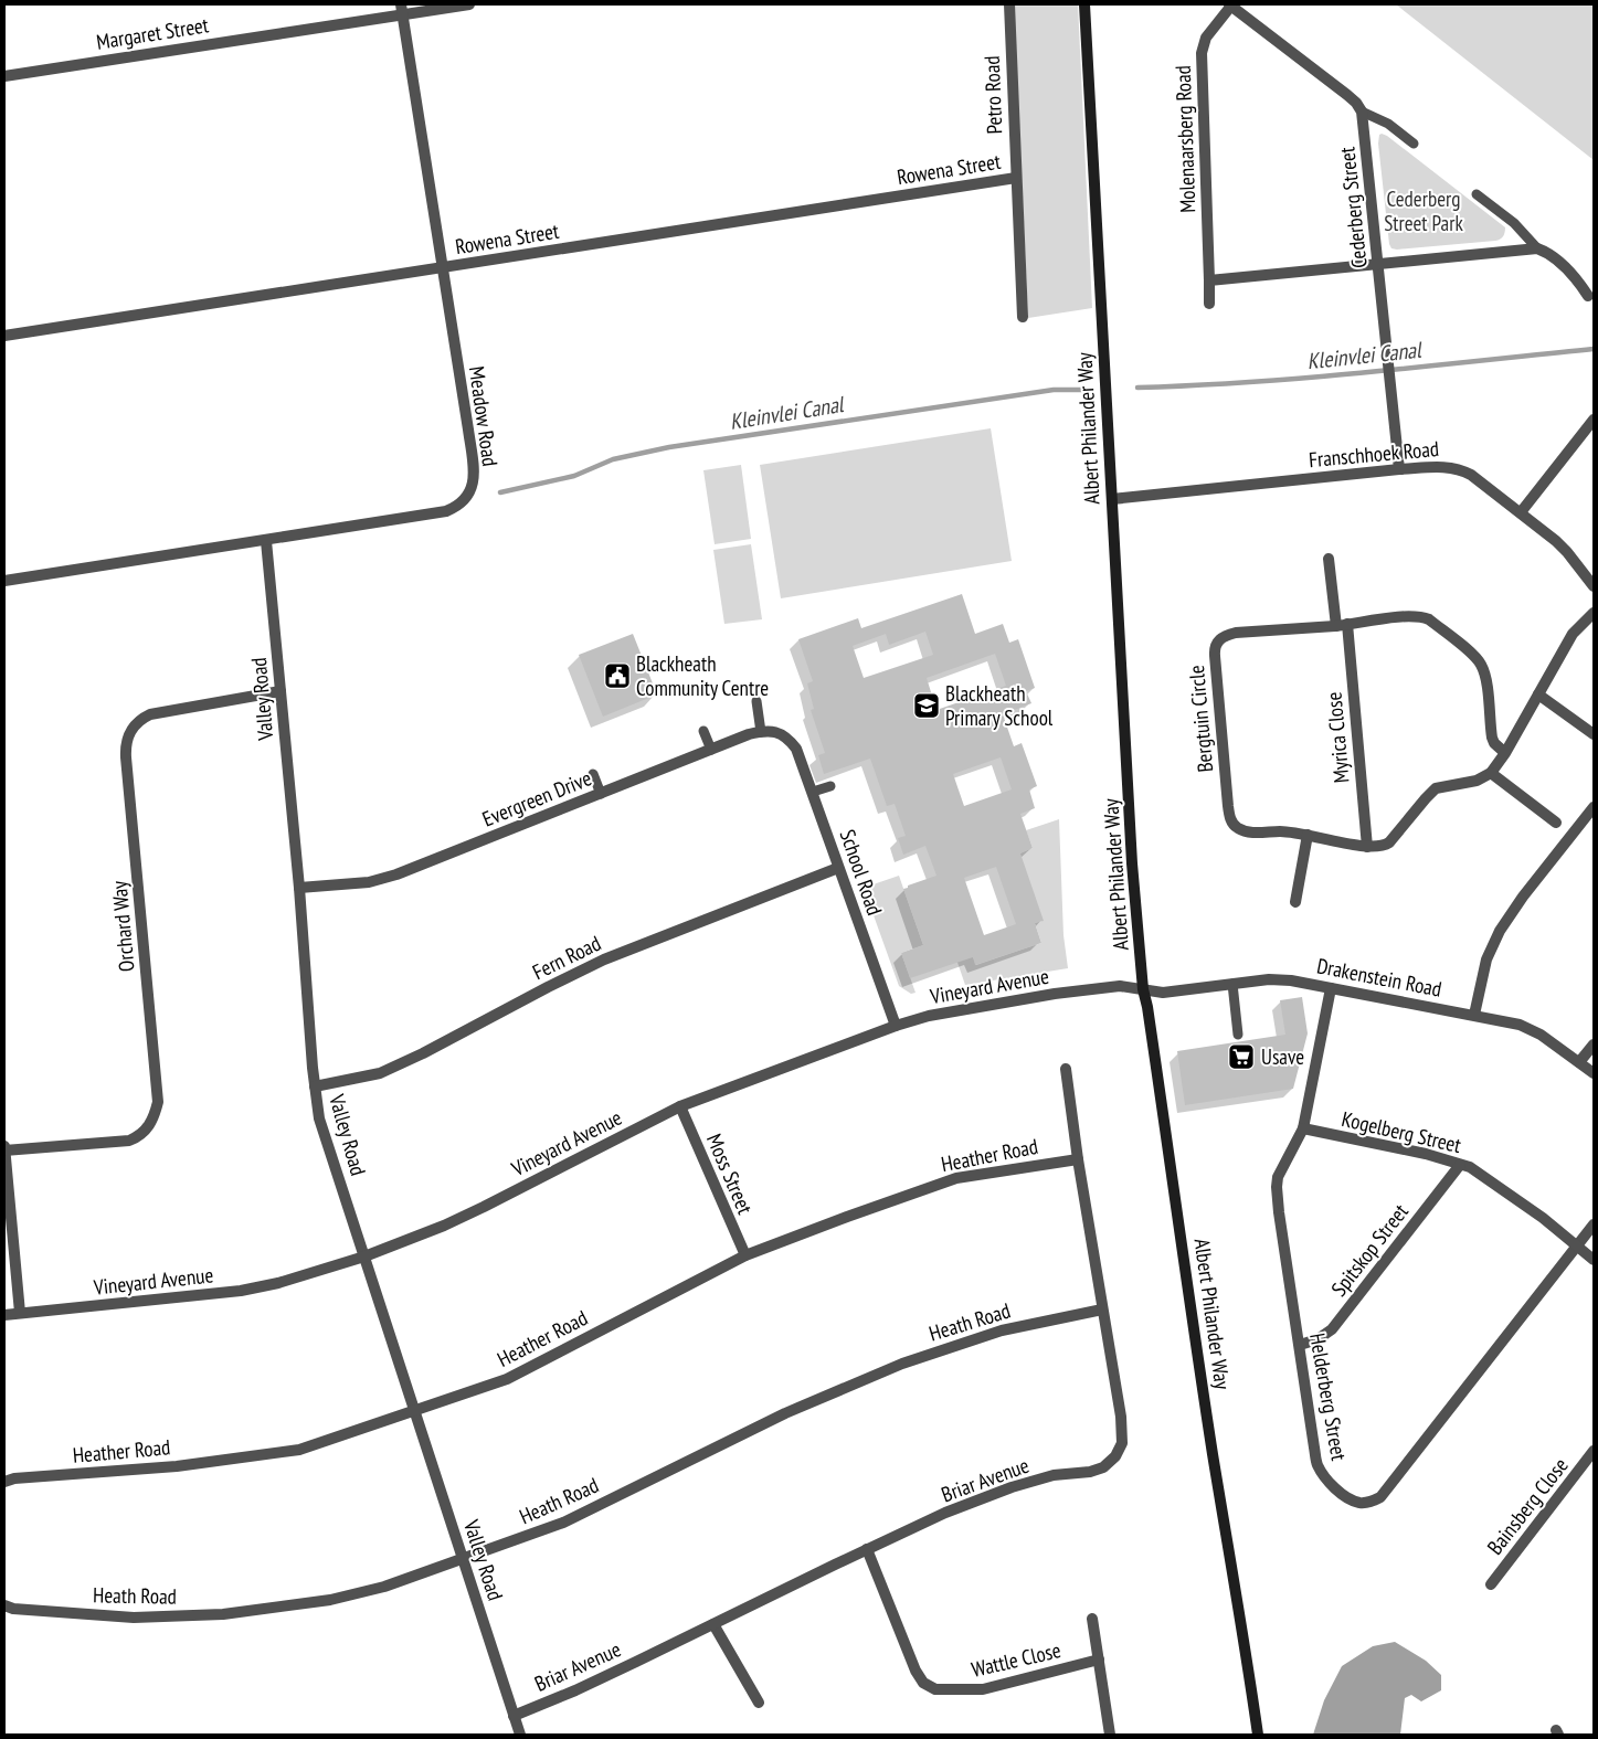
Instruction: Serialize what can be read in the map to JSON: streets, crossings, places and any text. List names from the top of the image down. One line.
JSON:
{"streets":{"street":["Margaret Street","Petro Road","Molenaarsberg Road","Rowena Street","Cederberg Street","Meadow Road","Albert Philander Way","Franschhoek Road","Valley Road","Bergtuin Circle","Myrica Close","Evergreen Drive","School Road","Orchard Way","Fern Road","Drakenstein Road","Vineyard Avenue","Kogelberg Street","Heather Road","Moss Street","Spitskop Street","Heath Road","Helderberg Street","Briar Avenue","Bainsberg Close","Wattle Close"]},"crossings":[["Margaret Street","Meadow Road"],["Petro Road","Rowena Street"],["Rowena Street","Meadow Road"],["Cederberg Street","Franschhoek Road"],["Meadow Road","Valley Road"],["Albert Philander Way","Franschhoek Road"],["Albert Philander Way","Drakenstein Road"],["Albert Philander Way","Vineyard Avenue"],["Valley Road","Evergreen Drive"],["Valley Road","Orchard Way"],["Valley Road","Fern Road"],["Valley Road","Vineyard Avenue"],["Valley Road","Heather Road"],["Valley Road","Heath Road"],["Valley Road","Briar Avenue"],["Bergtuin Circle","Myrica Close"],["Evergreen Drive","School Road"],["School Road","Fern Road"],["School Road","Vineyard Avenue"],["Drakenstein Road","Vineyard Avenue"],["Drakenstein Road","Helderberg Street"],["Vineyard Avenue","Moss Street"],["Kogelberg Street","Spitskop Street"],["Kogelberg Street","Helderberg Street"],["Heather Road","Moss Street"],["Heather Road","Briar Avenue"],["Spitskop Street","Helderberg Street"],["Heath Road","Briar Avenue"],["Briar Avenue","Wattle Close"]],"water":["Kleinvlei Canal"],"parks":["Cederberg Street Park"],"places":{"public building":["Blackheath Community Centre"],"school or university":["Blackheath Primary School"],"supermarket":["Usave"]}}
